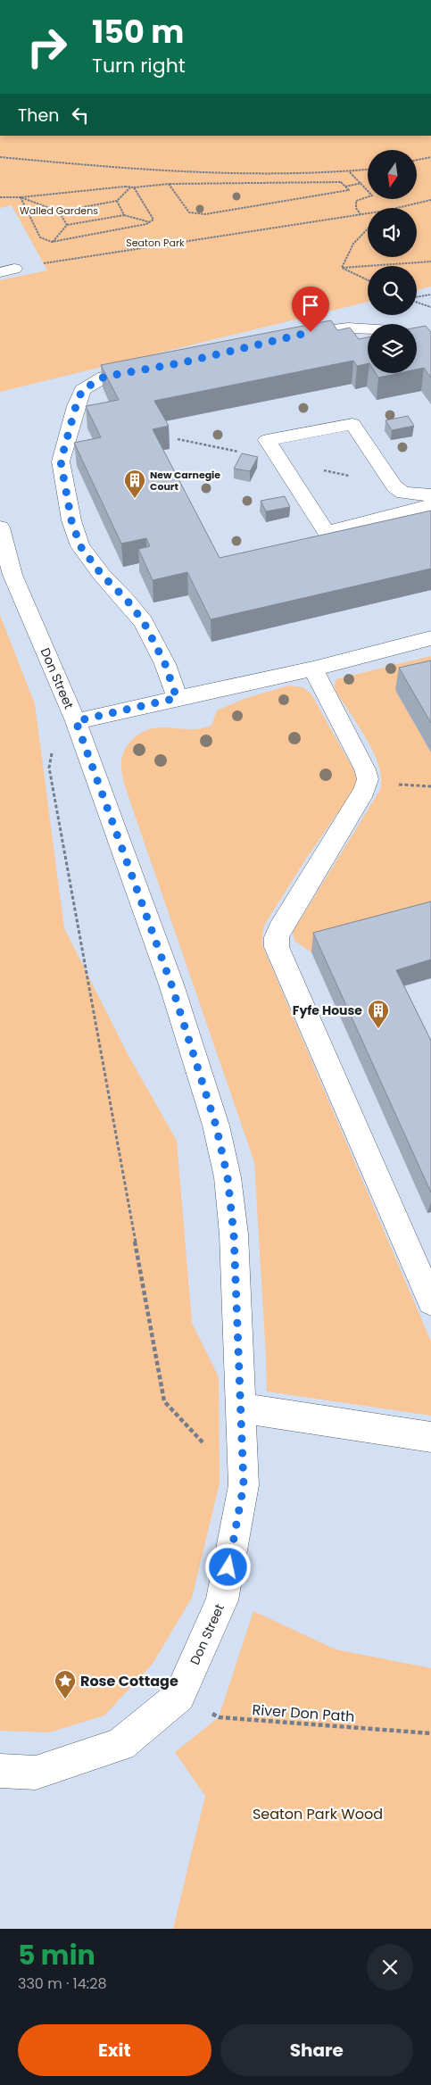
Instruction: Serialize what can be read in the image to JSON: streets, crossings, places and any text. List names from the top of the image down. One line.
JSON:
{"streets":{"street":["Don Street"],"path":["River Don Path"]},"crossings":[["Don Street","River Don Path"]],"parks":["Walled Gardens","Seaton Park","Seaton Park Wood"],"places":{"building":["New Carnegie Court","Fyfe House"],"place":["Rose Cottage"]},"north":"bottom","page":{"turn":["150 m","Turn right"],"then":"Then","heading":["5 min","330 m · 14:28"],"buttons":["Exit","Share"]}}
